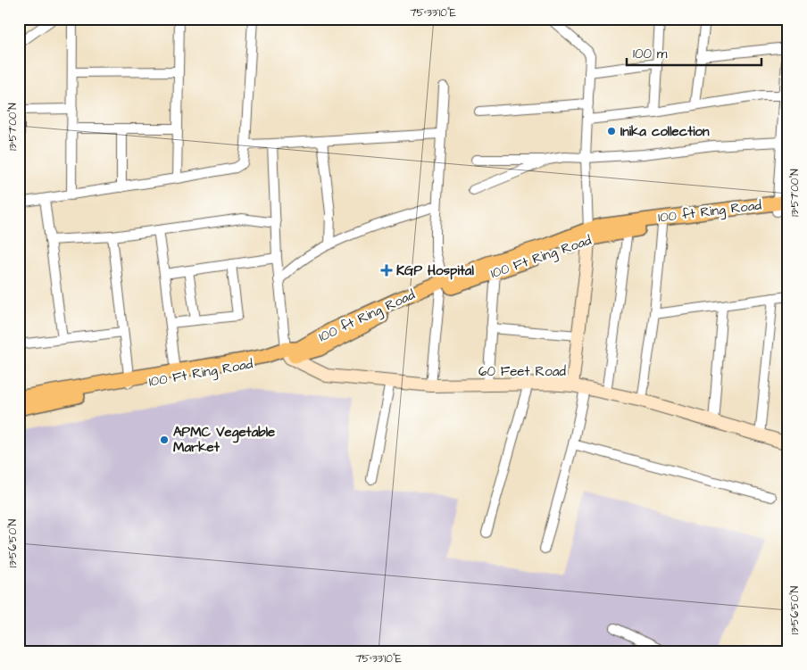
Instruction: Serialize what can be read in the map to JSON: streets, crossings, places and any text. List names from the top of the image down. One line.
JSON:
{"streets":{"main road":["100 ft Ring Road","100 Ft Ring Road"],"street":["60 Feet Road"]},"crossings":[["100 ft Ring Road","100 Ft Ring Road"],["100 ft Ring Road","60 Feet Road"],["100 Ft Ring Road","60 Feet Road"]],"places":{"other":["Inika collection","APMC Vegetable Market"],"health":["KGP Hospital"]},"scale_bar":"100 m","coordinates":["75°33'10\"E","13°57'00\"N","13°56'50\"N"]}
